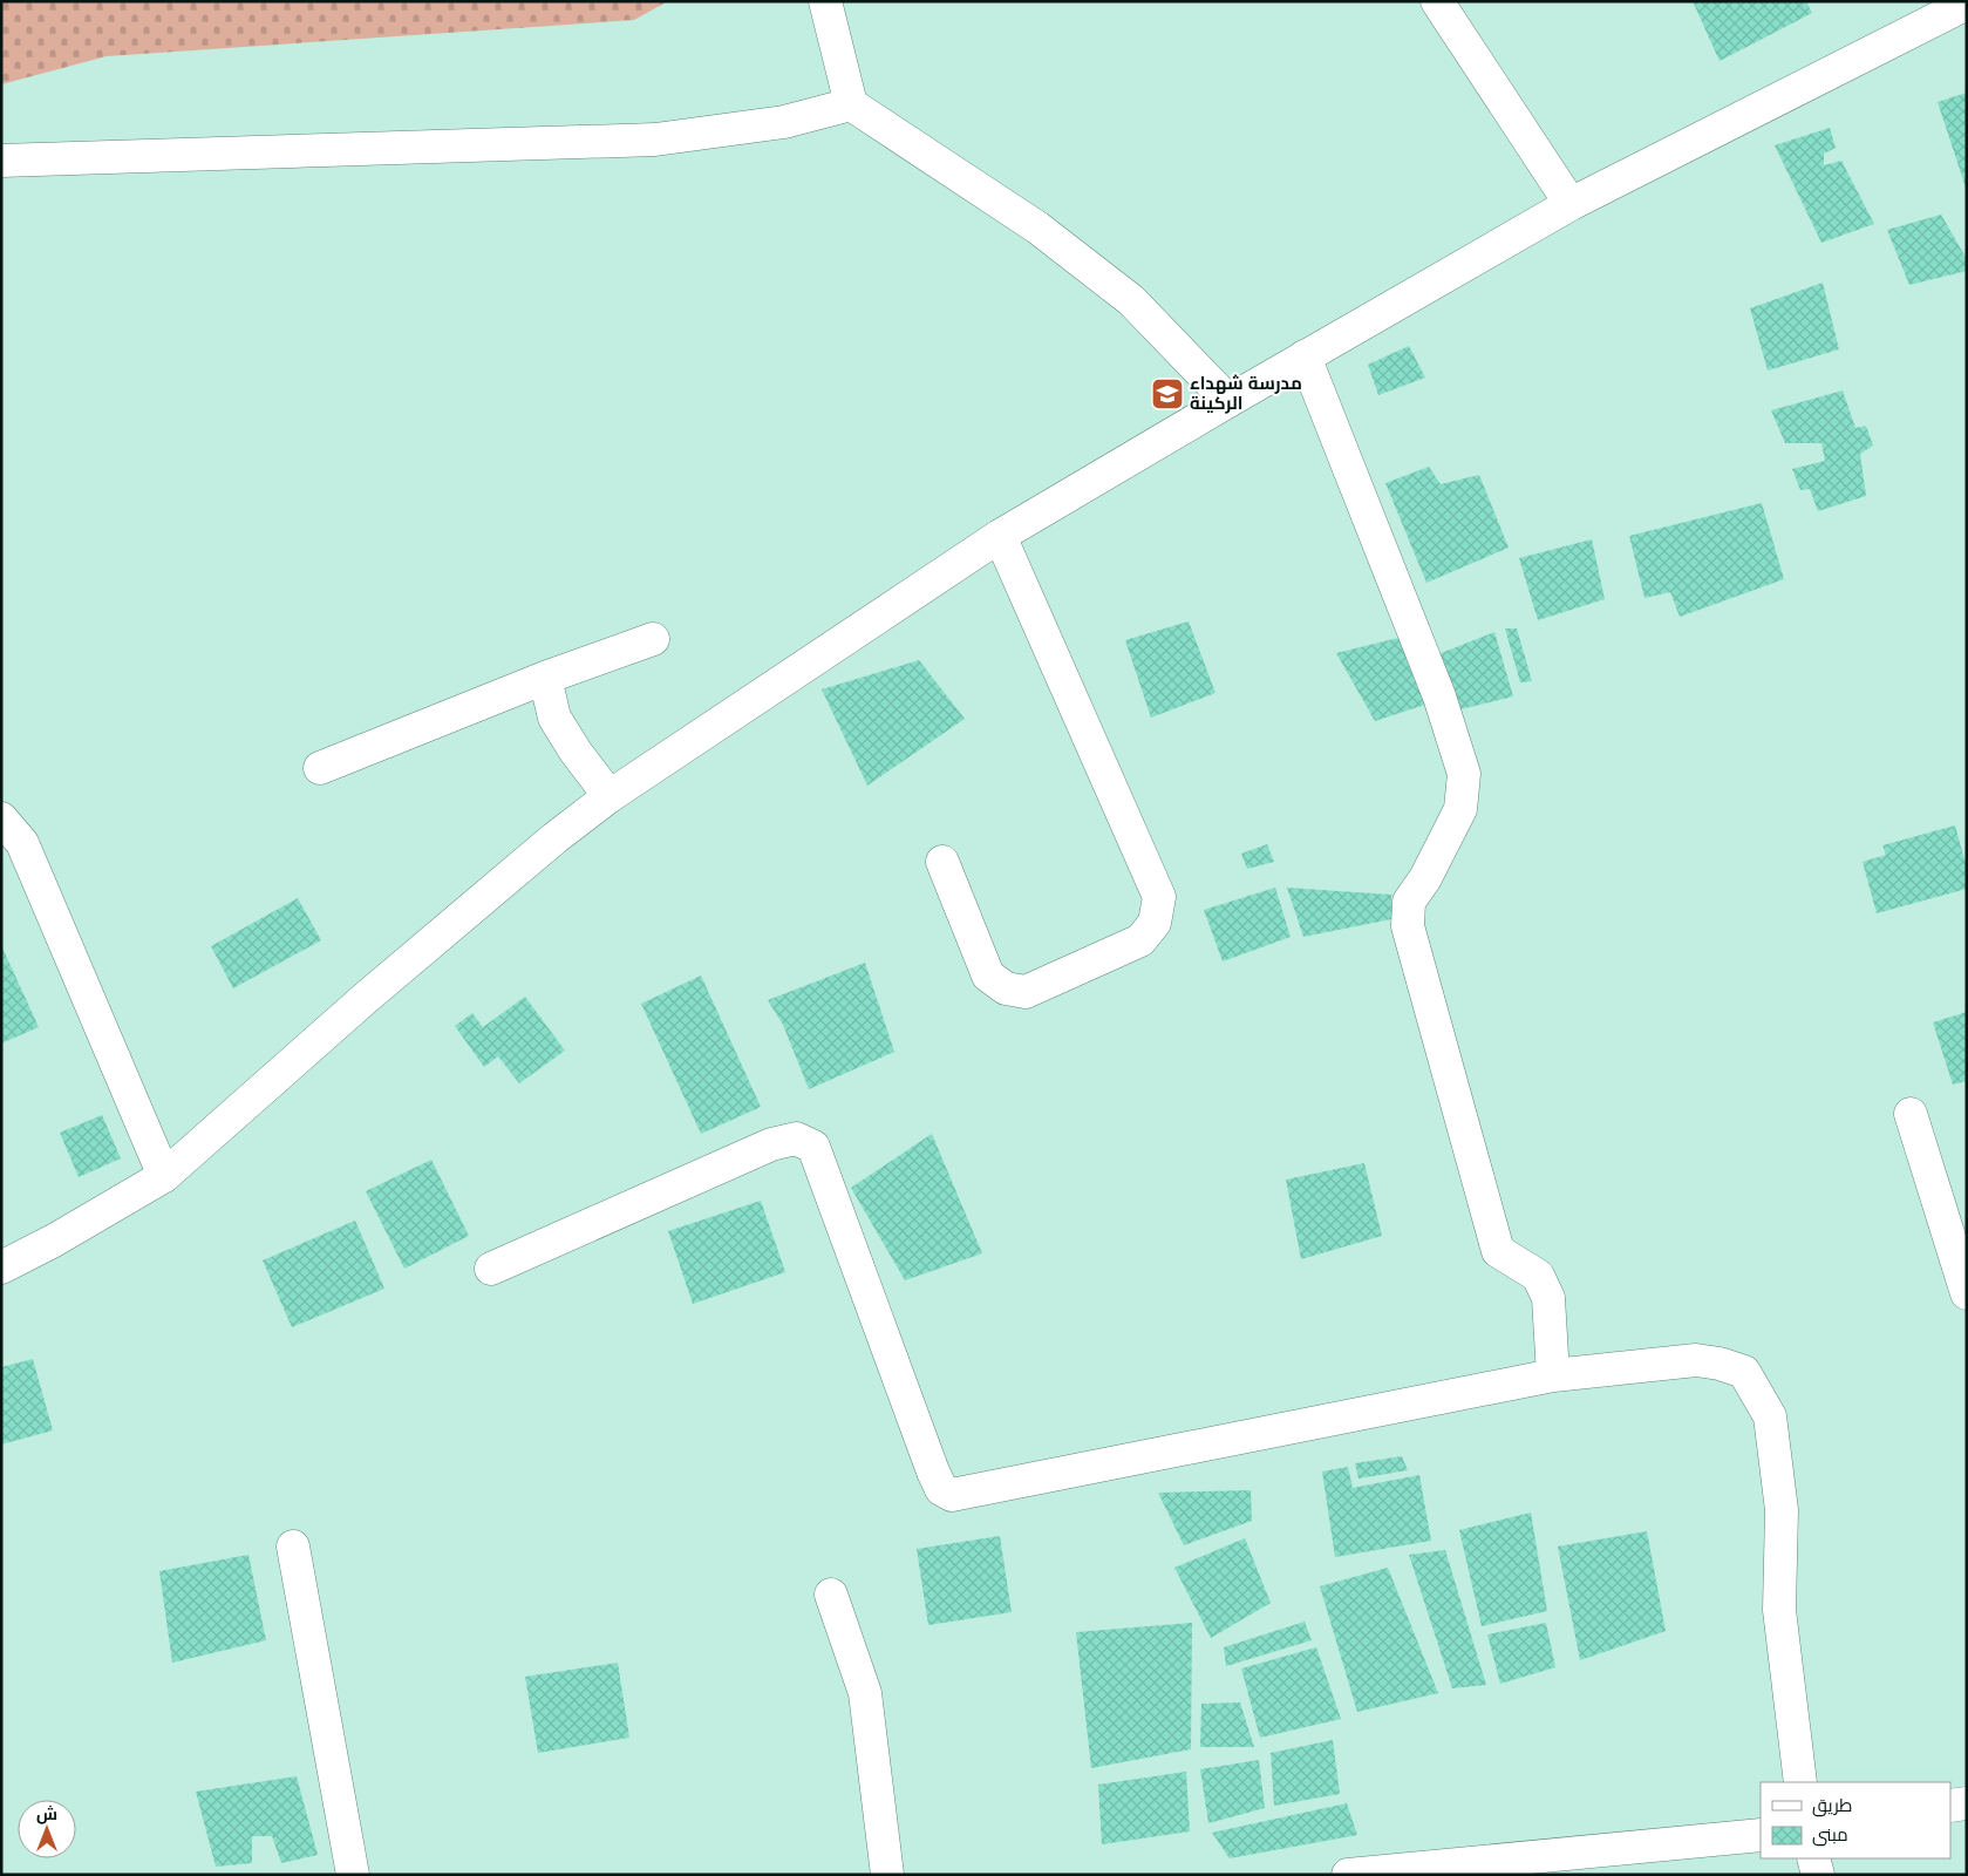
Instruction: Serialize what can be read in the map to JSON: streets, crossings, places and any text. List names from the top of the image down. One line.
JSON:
{"places":{"school or university":["مدرسة شهداء الركينة"]},"legend":["طريق","مبنى"],"north":"top"}
